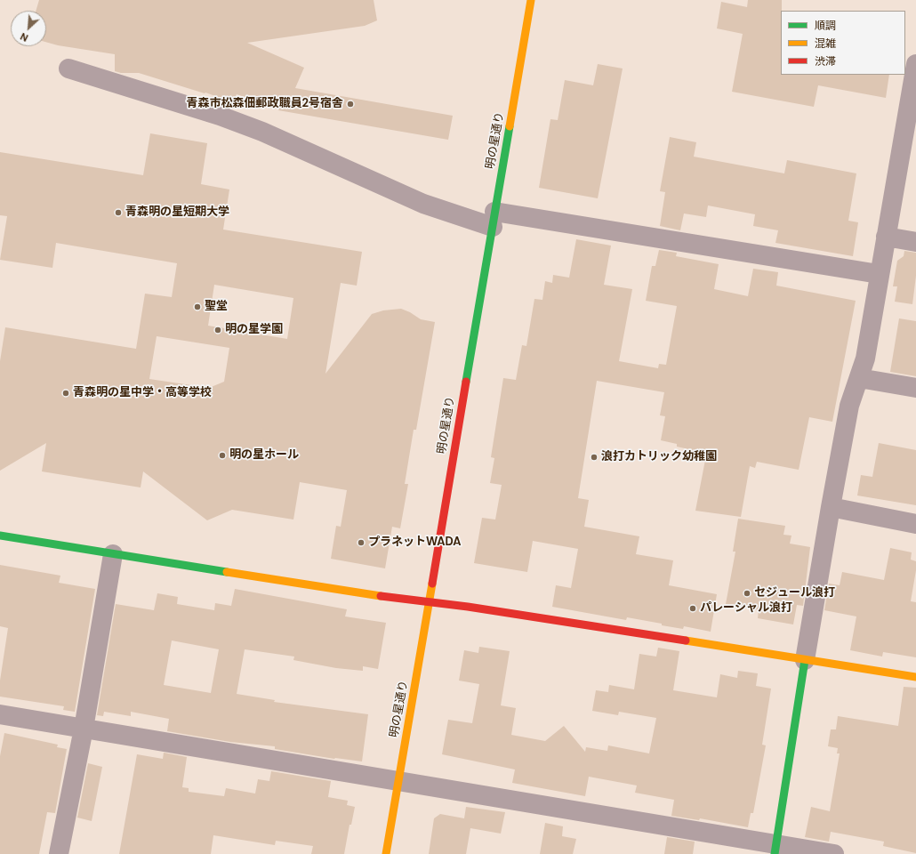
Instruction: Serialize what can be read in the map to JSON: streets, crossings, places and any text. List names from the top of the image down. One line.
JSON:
{"streets":{"street":["明の星通り"]},"places":["青森市松森佃郵政職員2号宿舎","青森明の星短期大学","聖堂","明の星学園","青森明の星中学・高等学校","明の星ホール","浪打カトリック幼稚園","プラネットWADA","セジュール浪打","パレーシャル浪打"],"legend":["順調","混雑","渋滞"],"north":"bottom left"}
